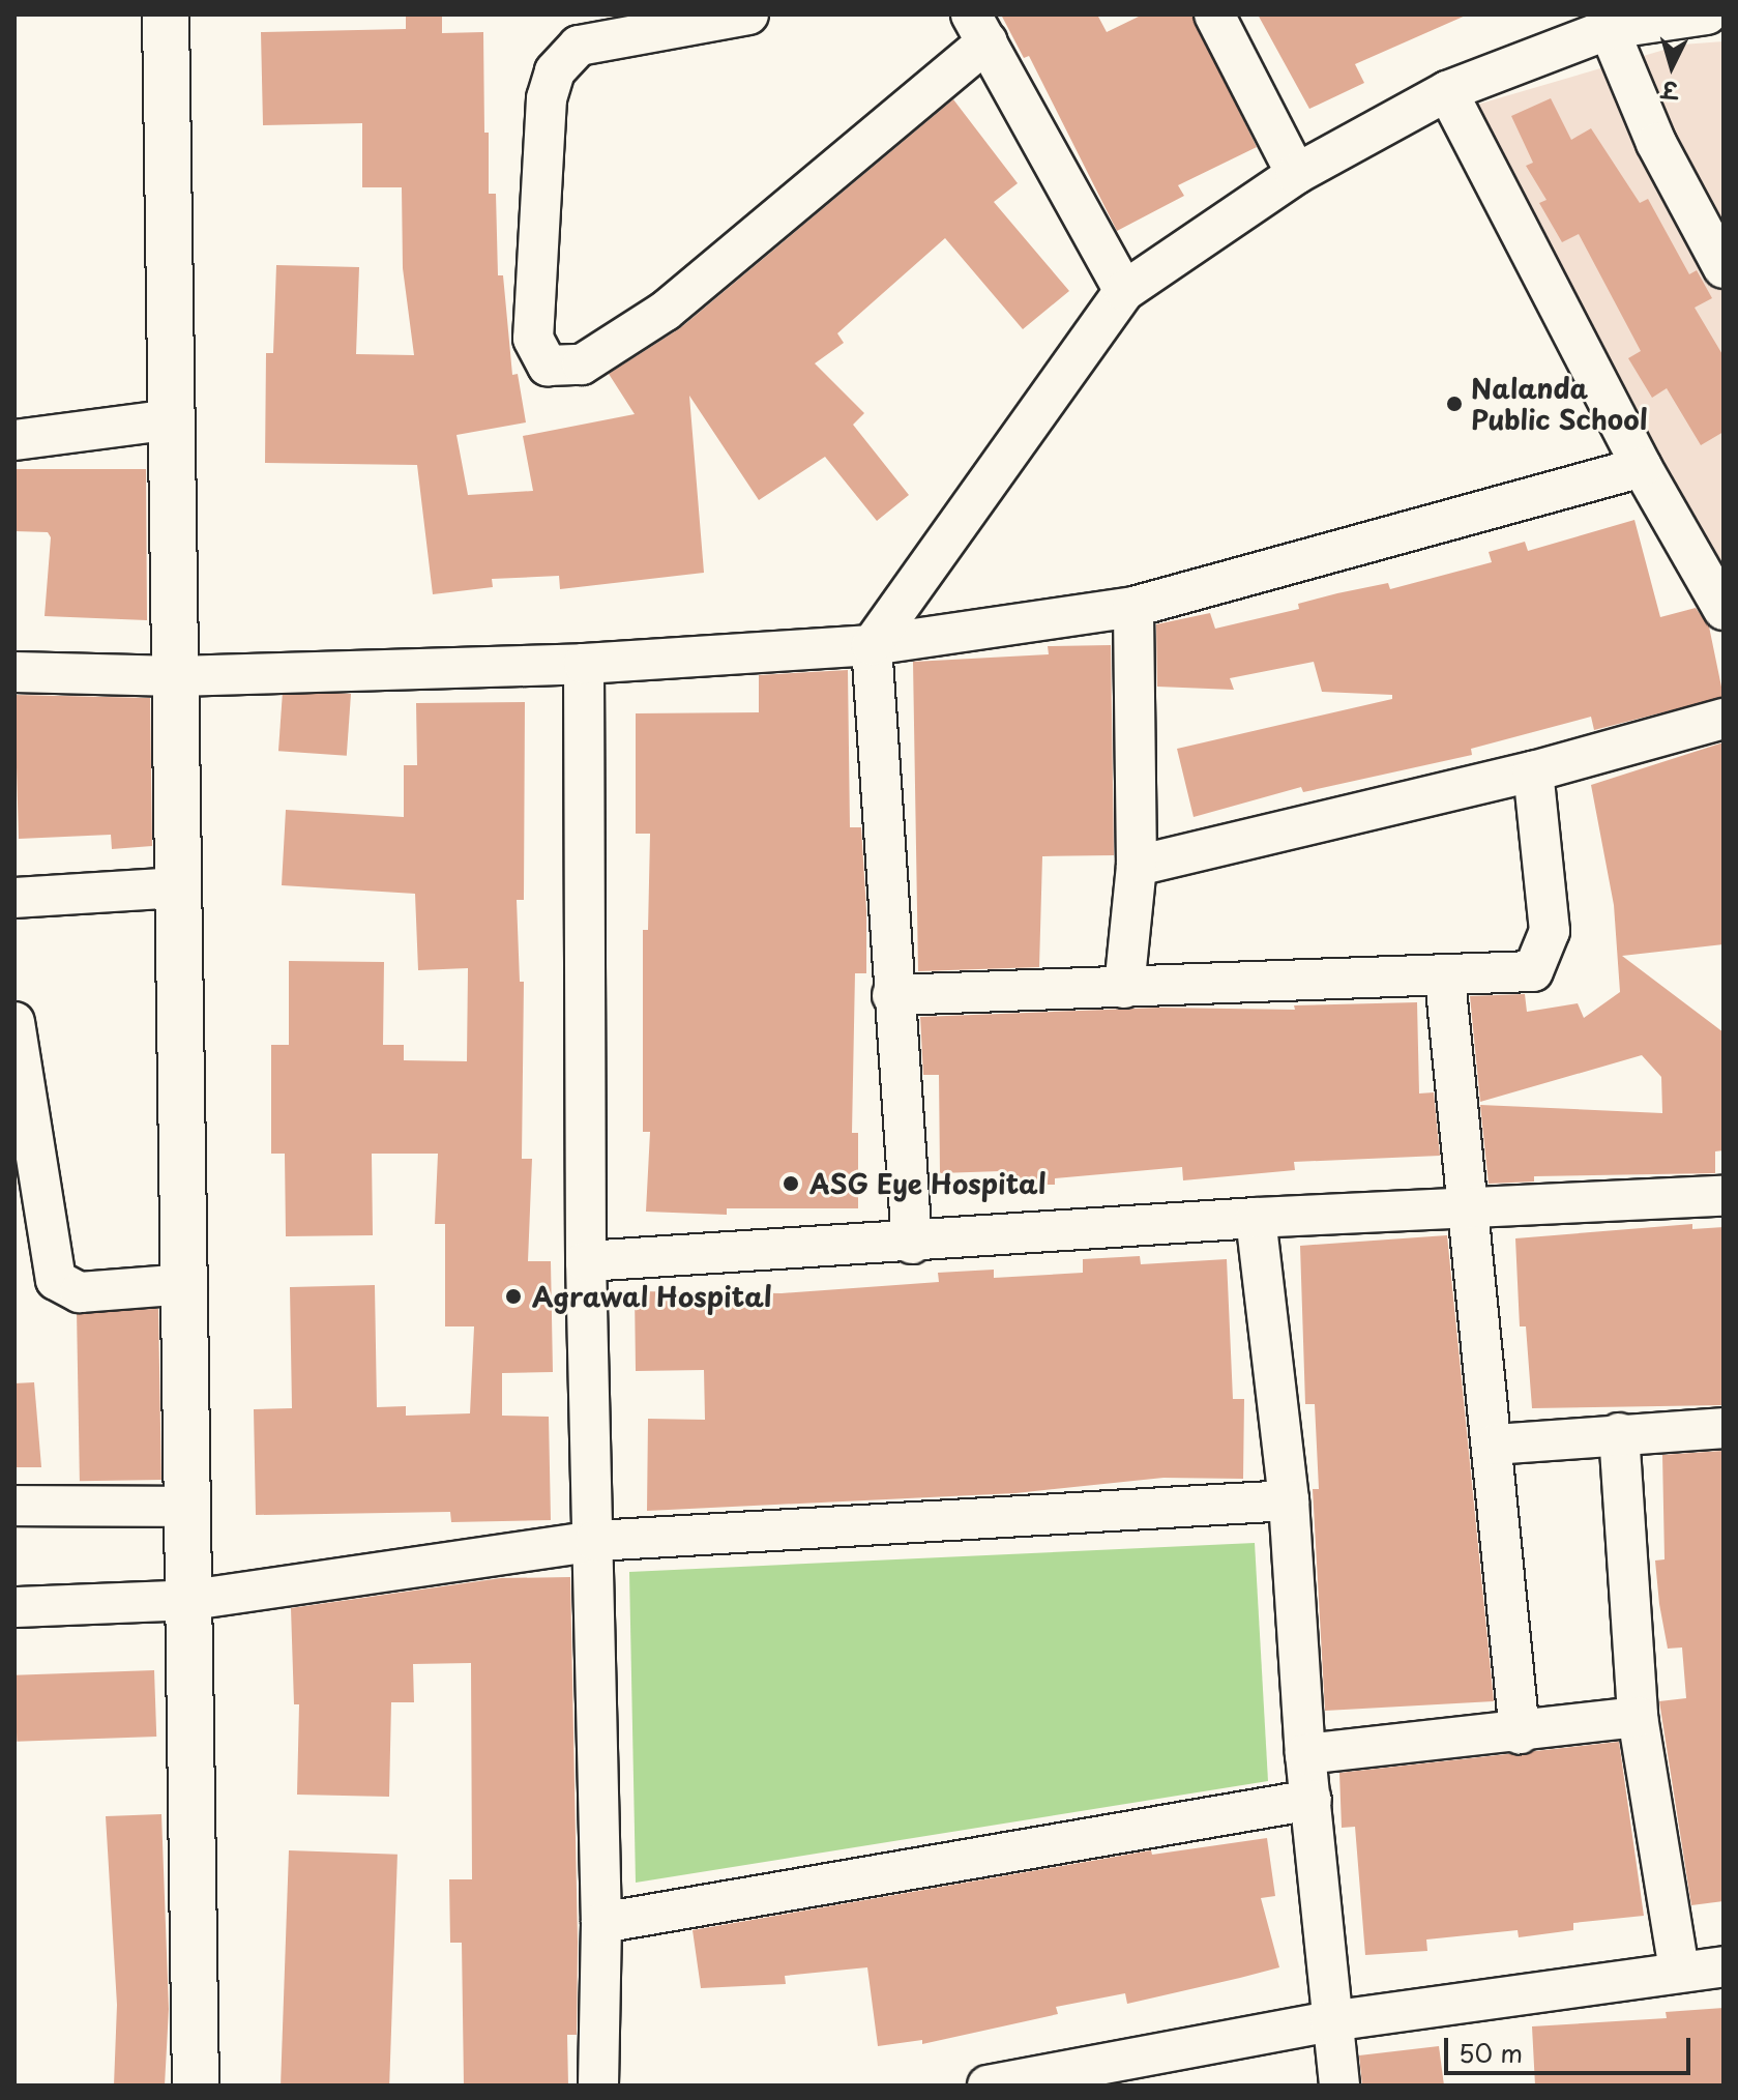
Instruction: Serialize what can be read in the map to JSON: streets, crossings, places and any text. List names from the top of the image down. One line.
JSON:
{"places":["Nalanda Public School","ASG Eye Hospital","Agrawal Hospital"],"scale_bar":"50 m","north":"bottom"}
